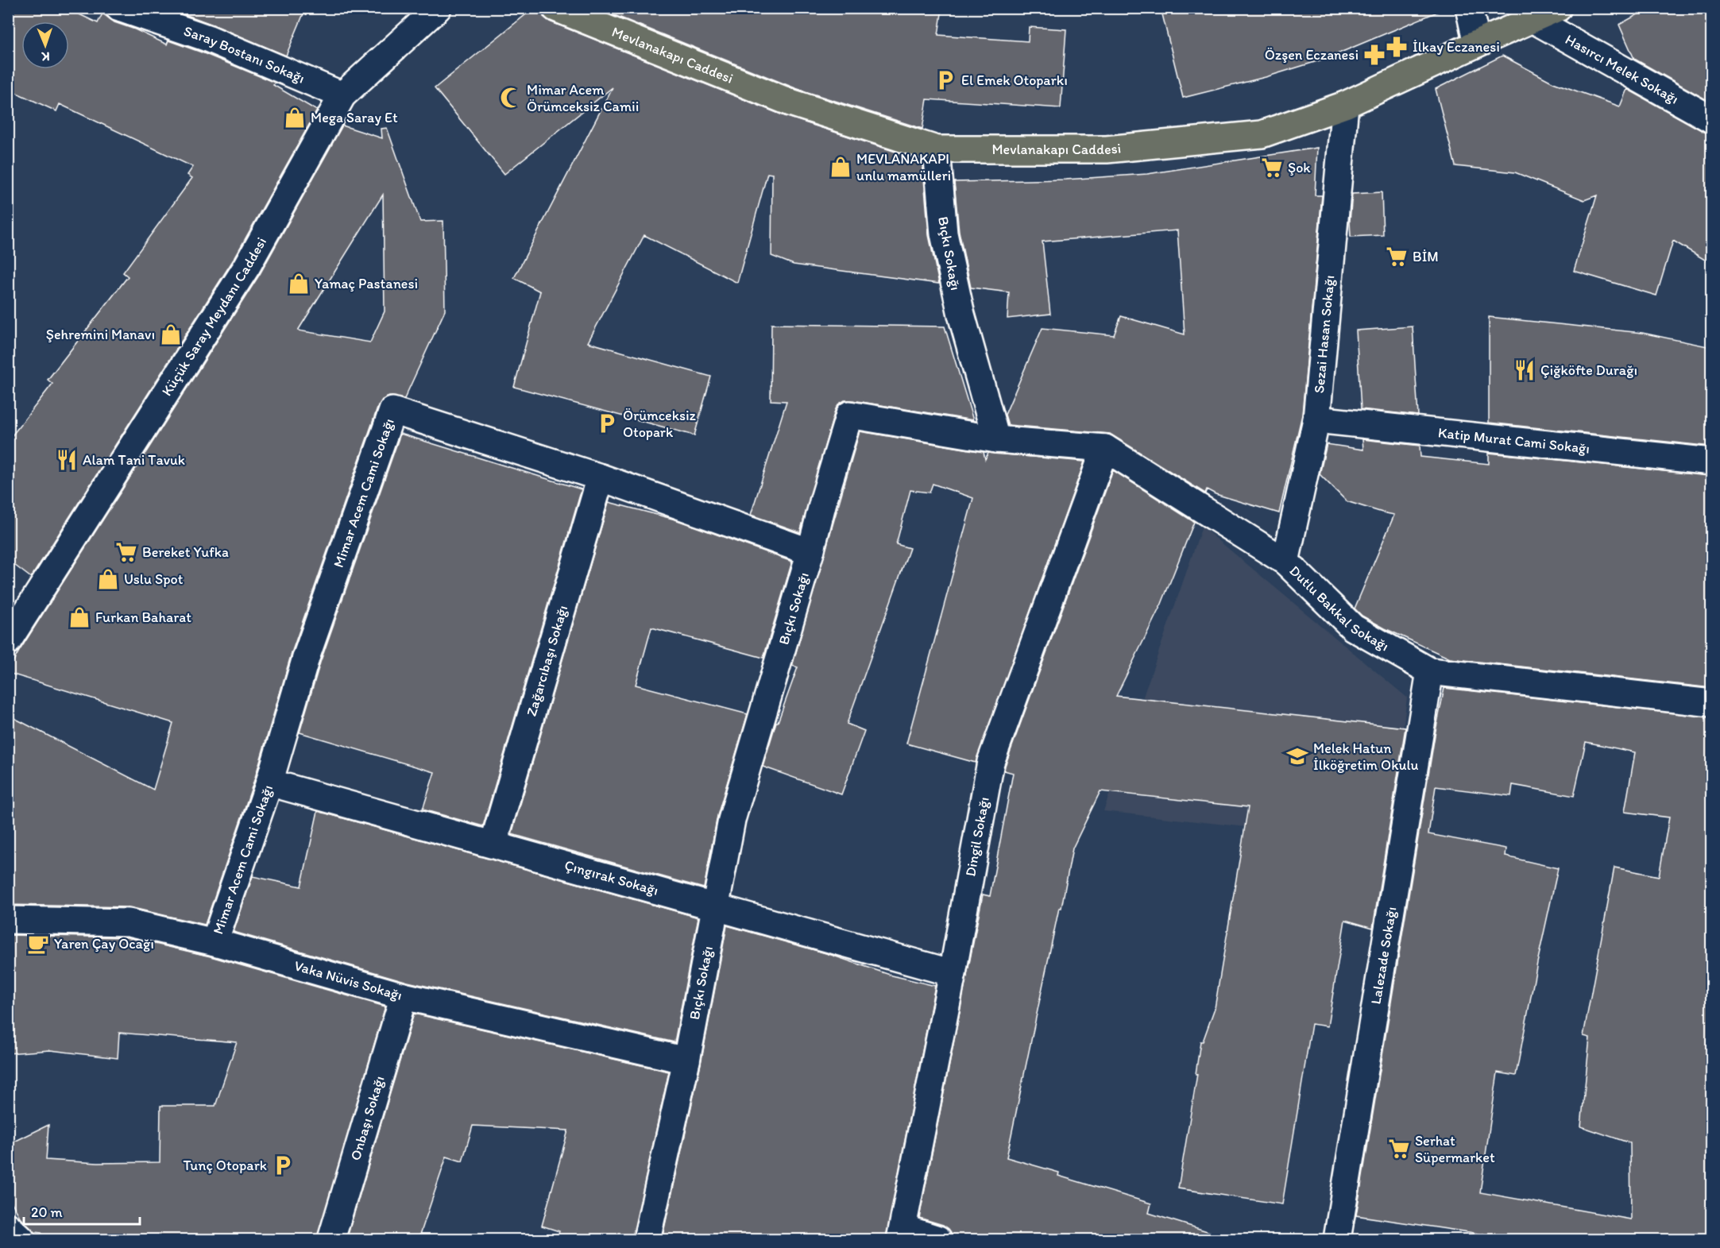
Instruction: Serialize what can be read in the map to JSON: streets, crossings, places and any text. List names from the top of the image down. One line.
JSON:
{"streets":{"main road":["Mevlanakapı Caddesi"],"street":["Saray Bostanı Sokağı","Hasırcı Melek Sokağı","Bıçkı Sokağı","Küçük Saray Meydanı Caddesi","Sezai Hasan Sokağı","Katip Murat Cami Sokağı","Mimar Acem Cami Sokağı","Dutlu Bakkal Sokağı","Zağarcıbaşı Sokağı","Dingil Sokağı","Çıngırak Sokağı","Lalezade Sokağı","Vaka Nüvis Sokağı","Onbaşı Sokağı"]},"crossings":[["Saray Bostanı Sokağı","Küçük Saray Meydanı Caddesi"],["Mevlanakapı Caddesi","Hasırcı Melek Sokağı"],["Mevlanakapı Caddesi","Bıçkı Sokağı"],["Mevlanakapı Caddesi","Sezai Hasan Sokağı"],["Bıçkı Sokağı","Mimar Acem Cami Sokağı"],["Bıçkı Sokağı","Dutlu Bakkal Sokağı"],["Bıçkı Sokağı","Çıngırak Sokağı"],["Bıçkı Sokağı","Vaka Nüvis Sokağı"],["Sezai Hasan Sokağı","Katip Murat Cami Sokağı"],["Sezai Hasan Sokağı","Dutlu Bakkal Sokağı"],["Mimar Acem Cami Sokağı","Zağarcıbaşı Sokağı"],["Mimar Acem Cami Sokağı","Çıngırak Sokağı"],["Mimar Acem Cami Sokağı","Vaka Nüvis Sokağı"],["Dutlu Bakkal Sokağı","Dingil Sokağı"],["Dutlu Bakkal Sokağı","Lalezade Sokağı"],["Zağarcıbaşı Sokağı","Çıngırak Sokağı"],["Dingil Sokağı","Çıngırak Sokağı"],["Vaka Nüvis Sokağı","Onbaşı Sokağı"]],"places":{"pharmacy":["İlkay Eczanesi","Özşen Eczanesi"],"parking":["El Emek Otoparkı","Örümceksiz Otopark","Tunç Otopark"],"mosque":["Mimar Acem Örümceksiz Camii"],"shop":["Mega Saray Et","MEVLANAKAPI unlu mamülleri","Yamaç Pastanesi","Şehremini Manavı","Uslu Spot","Furkan Baharat"],"supermarket":["Şok","BİM","Bereket Yufka","Serhat Süpermarket"],"restaurant":["Çiğköfte Durağı","Alam Tani Tavuk"],"school or university":["Melek Hatun İlköğretim Okulu"],"cafe":["Yaren Çay Ocağı"]},"scale_bar":"20 m","north":"bottom"}
